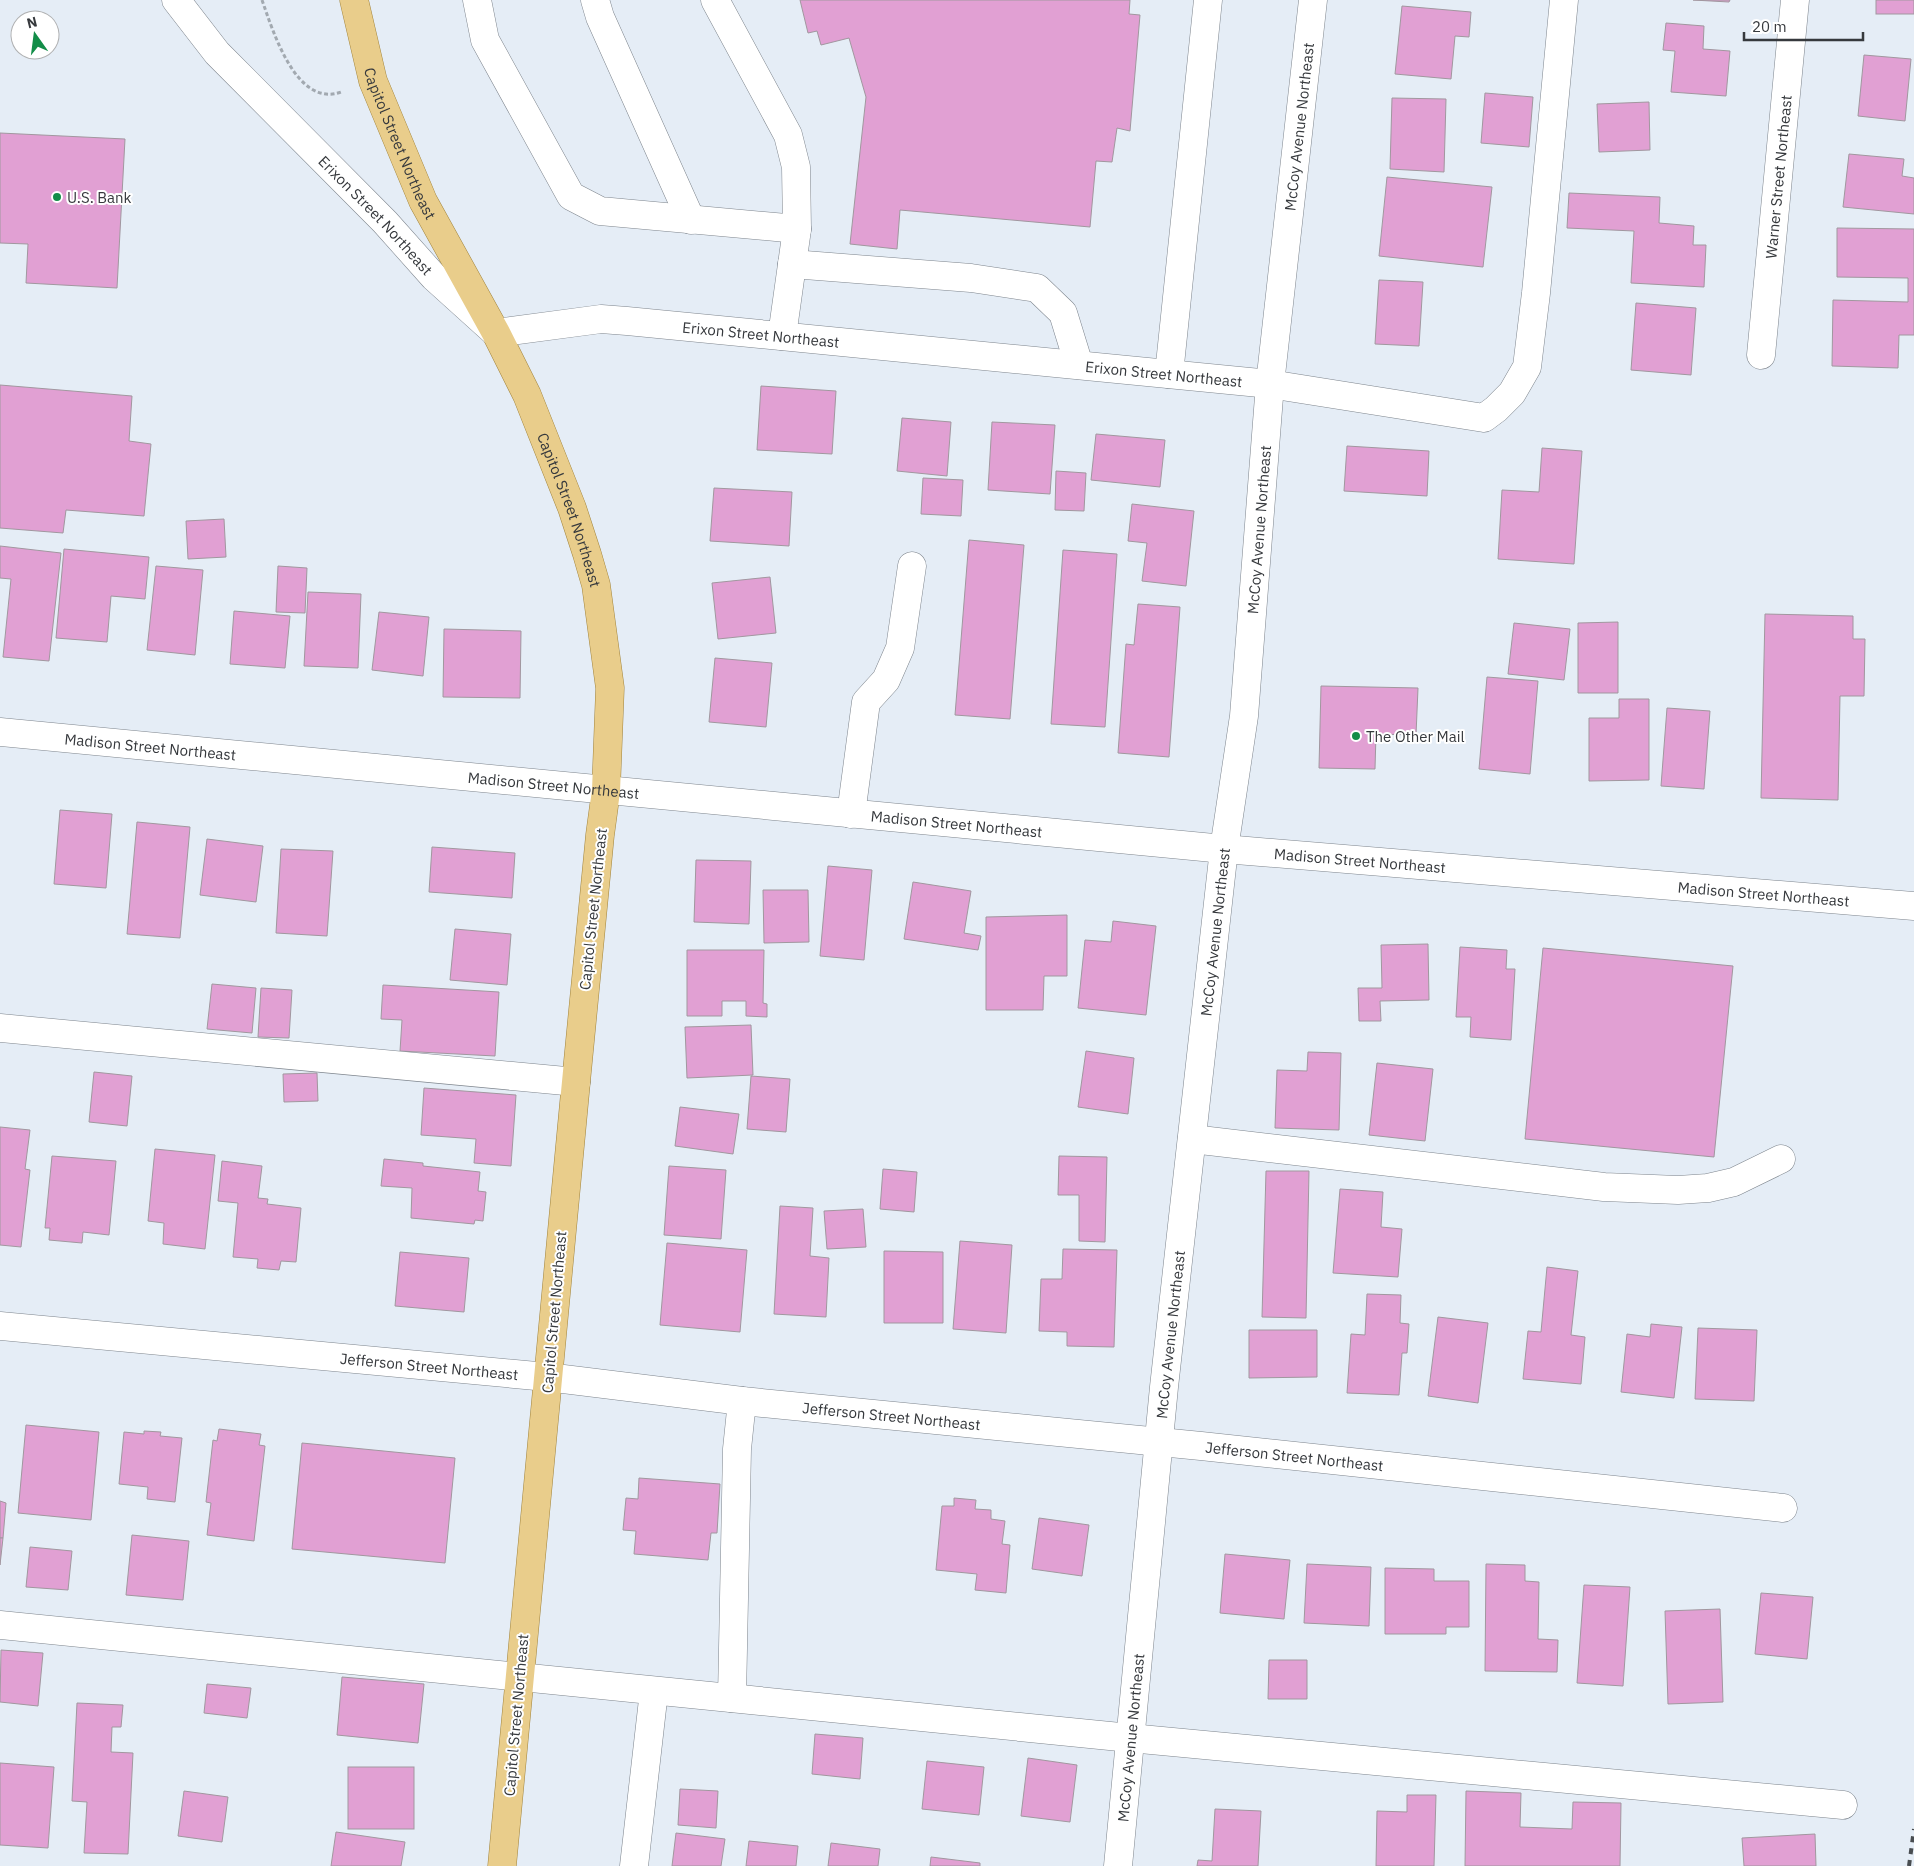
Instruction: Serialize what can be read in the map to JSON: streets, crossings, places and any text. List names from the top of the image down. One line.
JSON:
{"streets":{"main road":["Capitol Street Northeast"],"street":["McCoy Avenue Northeast","Warner Street Northeast","Erixon Street Northeast","Madison Street Northeast","Jefferson Street Northeast"]},"crossings":[["McCoy Avenue Northeast","Erixon Street Northeast"],["McCoy Avenue Northeast","Madison Street Northeast"],["McCoy Avenue Northeast","Jefferson Street Northeast"],["Capitol Street Northeast","Erixon Street Northeast"],["Capitol Street Northeast","Madison Street Northeast"],["Capitol Street Northeast","Jefferson Street Northeast"]],"places":["U.S. Bank","The Other Mail"],"scale_bar":"20 m","north":"top"}
